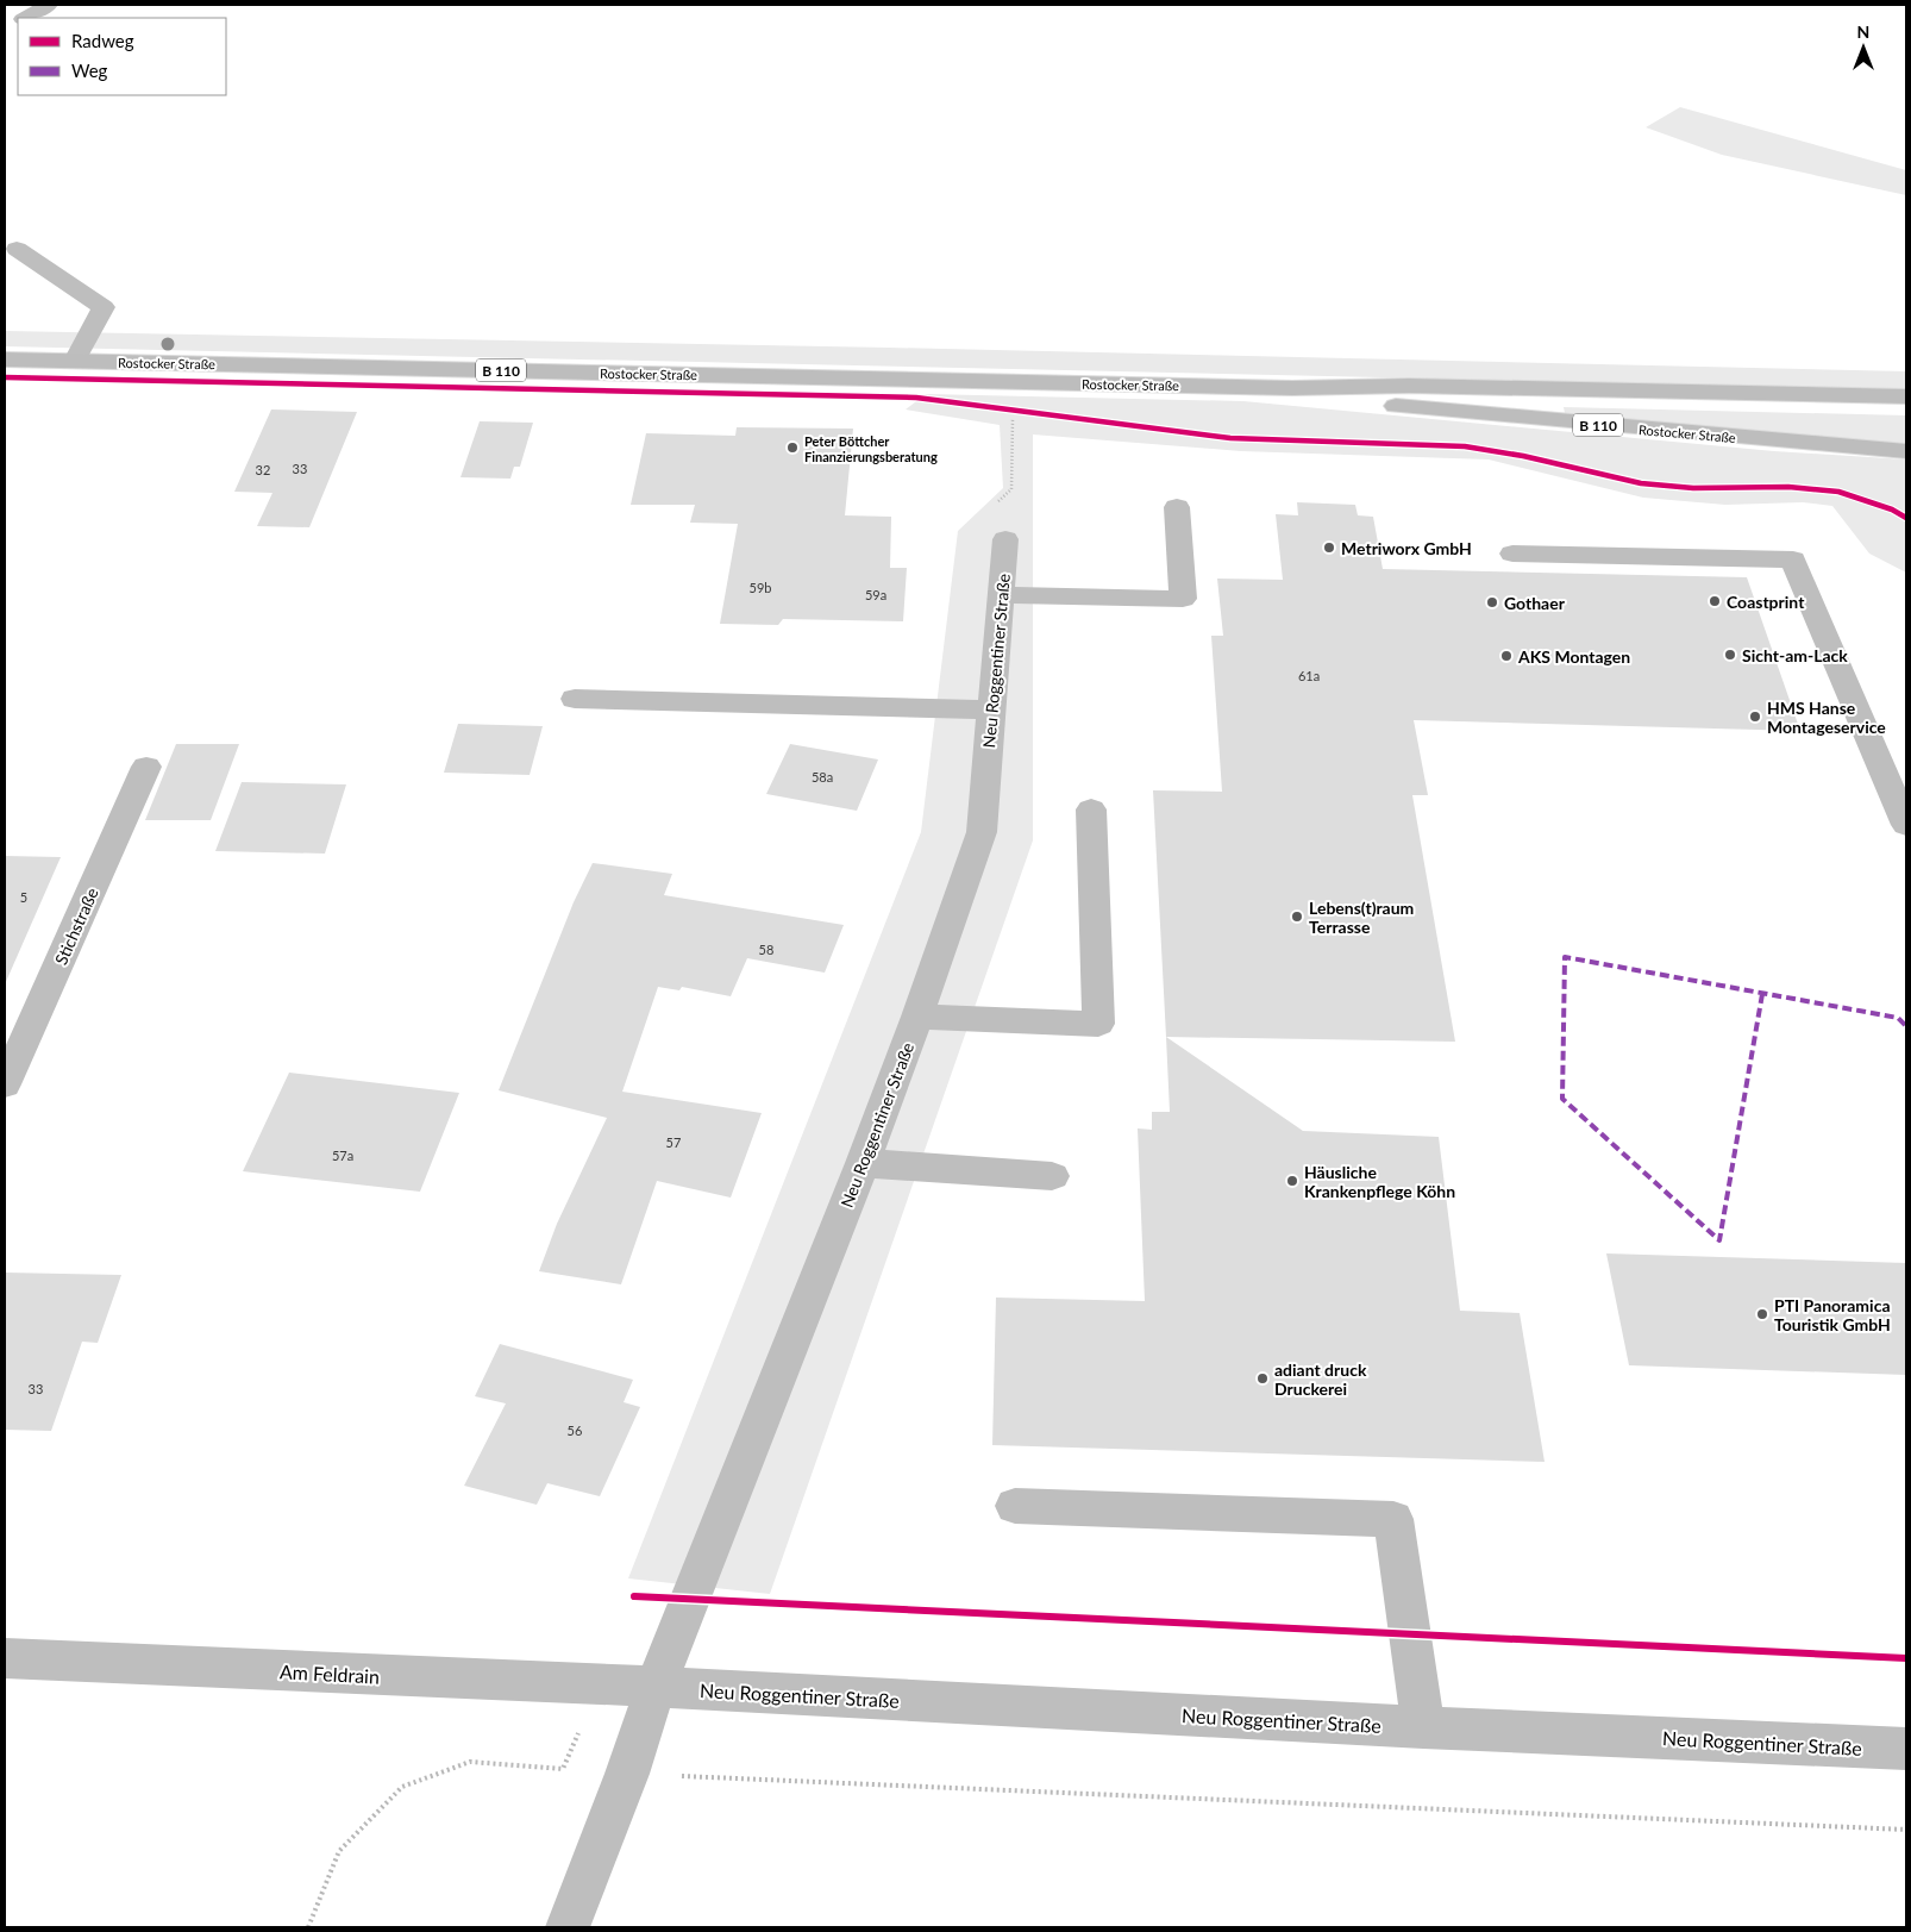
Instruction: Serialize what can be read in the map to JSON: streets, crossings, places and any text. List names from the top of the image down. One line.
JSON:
{"streets":{"main road":["Rostocker Straße","B 110"],"street":["Neu Roggentiner Straße","Stichstraße","Am Feldrain"]},"crossings":[["Neu Roggentiner Straße","Am Feldrain"]],"places":["Peter Böttcher Finanzierungsberatung","Metriworx GmbH","Coastprint","Gothaer","Sicht-am-Lack","AKS Montagen","HMS Hanse Montageservice","Lebens(t)raum Terrasse","Häusliche Krankenpflege Köhn","PTI Panoramica Touristik GmbH","adiant druck Druckerei"],"house_numbers":["33","32","59b","59a","61a","58a","5","58","57","57a","33","56"],"legend":["Radweg","Weg"],"north":"top"}
